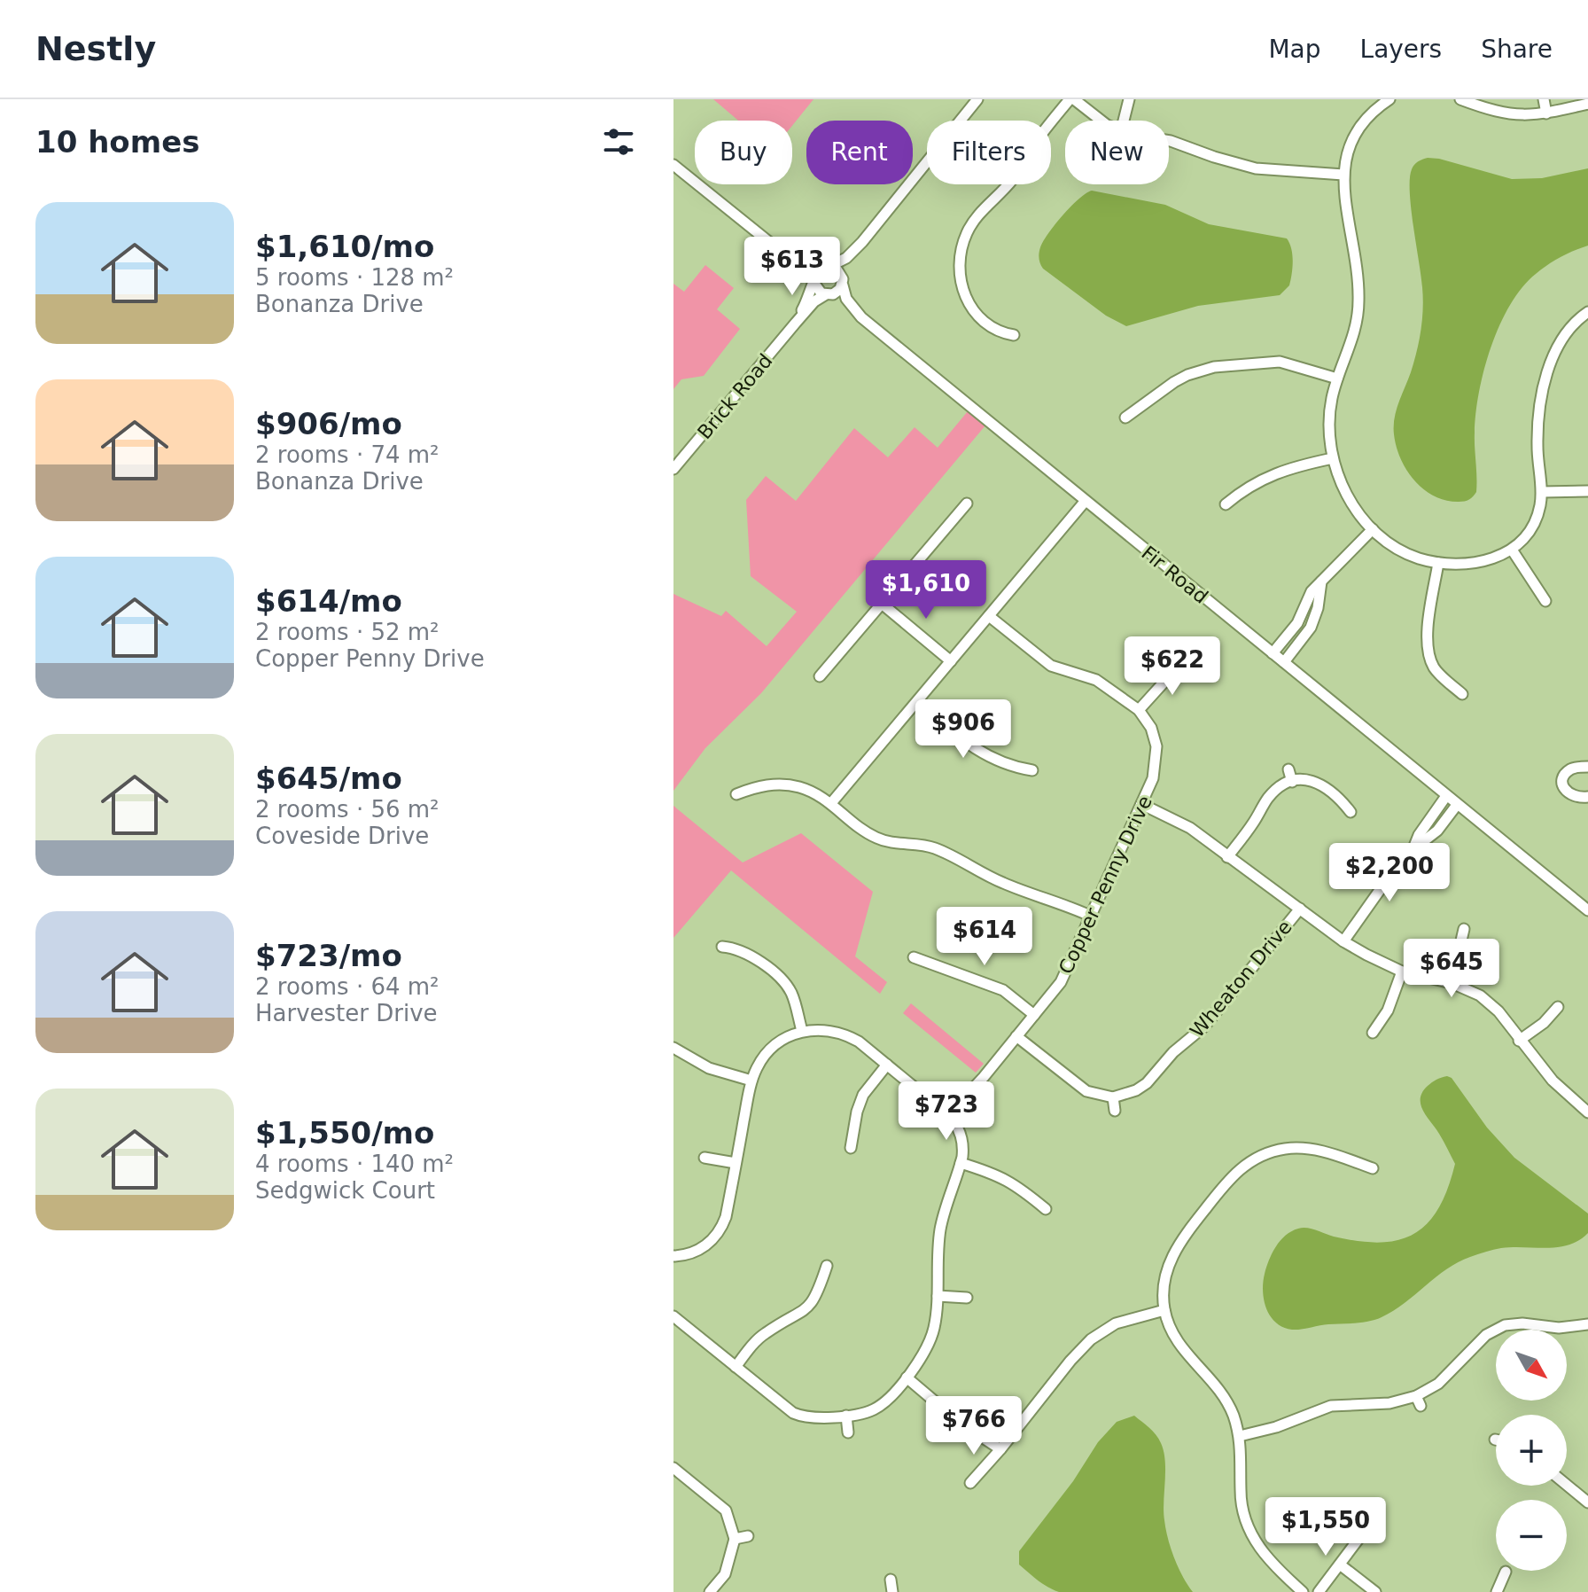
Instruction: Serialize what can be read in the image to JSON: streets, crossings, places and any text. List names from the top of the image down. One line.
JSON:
{"streets":{"street":["Brick Road","Fir Road","Copper Penny Drive","Wheaton Drive"]},"crossings":[["Brick Road","Fir Road"]],"north":"bottom right","page":{"header":"Nestly","nav":["Map","Layers","Share"],"heading":"10 homes","chip":["Buy","Rent","Filters","New"],"list":[{"name":"$1,610/mo","note":"5 rooms · 128 m² · Bonanza Drive"},{"name":"$906/mo","note":"2 rooms · 74 m² · Bonanza Drive"},{"name":"$614/mo","note":"2 rooms · 52 m² · Copper Penny Drive"},{"name":"$645/mo","note":"2 rooms · 56 m² · Coveside Drive"},{"name":"$723/mo","note":"2 rooms · 64 m² · Harvester Drive"},{"name":"$1,550/mo","note":"4 rooms · 140 m² · Sedgwick Court"}],"price":["$613","$1,610","$622","$906","$2,200","$614","$645","$723","$766","$1,550"],"map_buttons":["+","−"]}}
